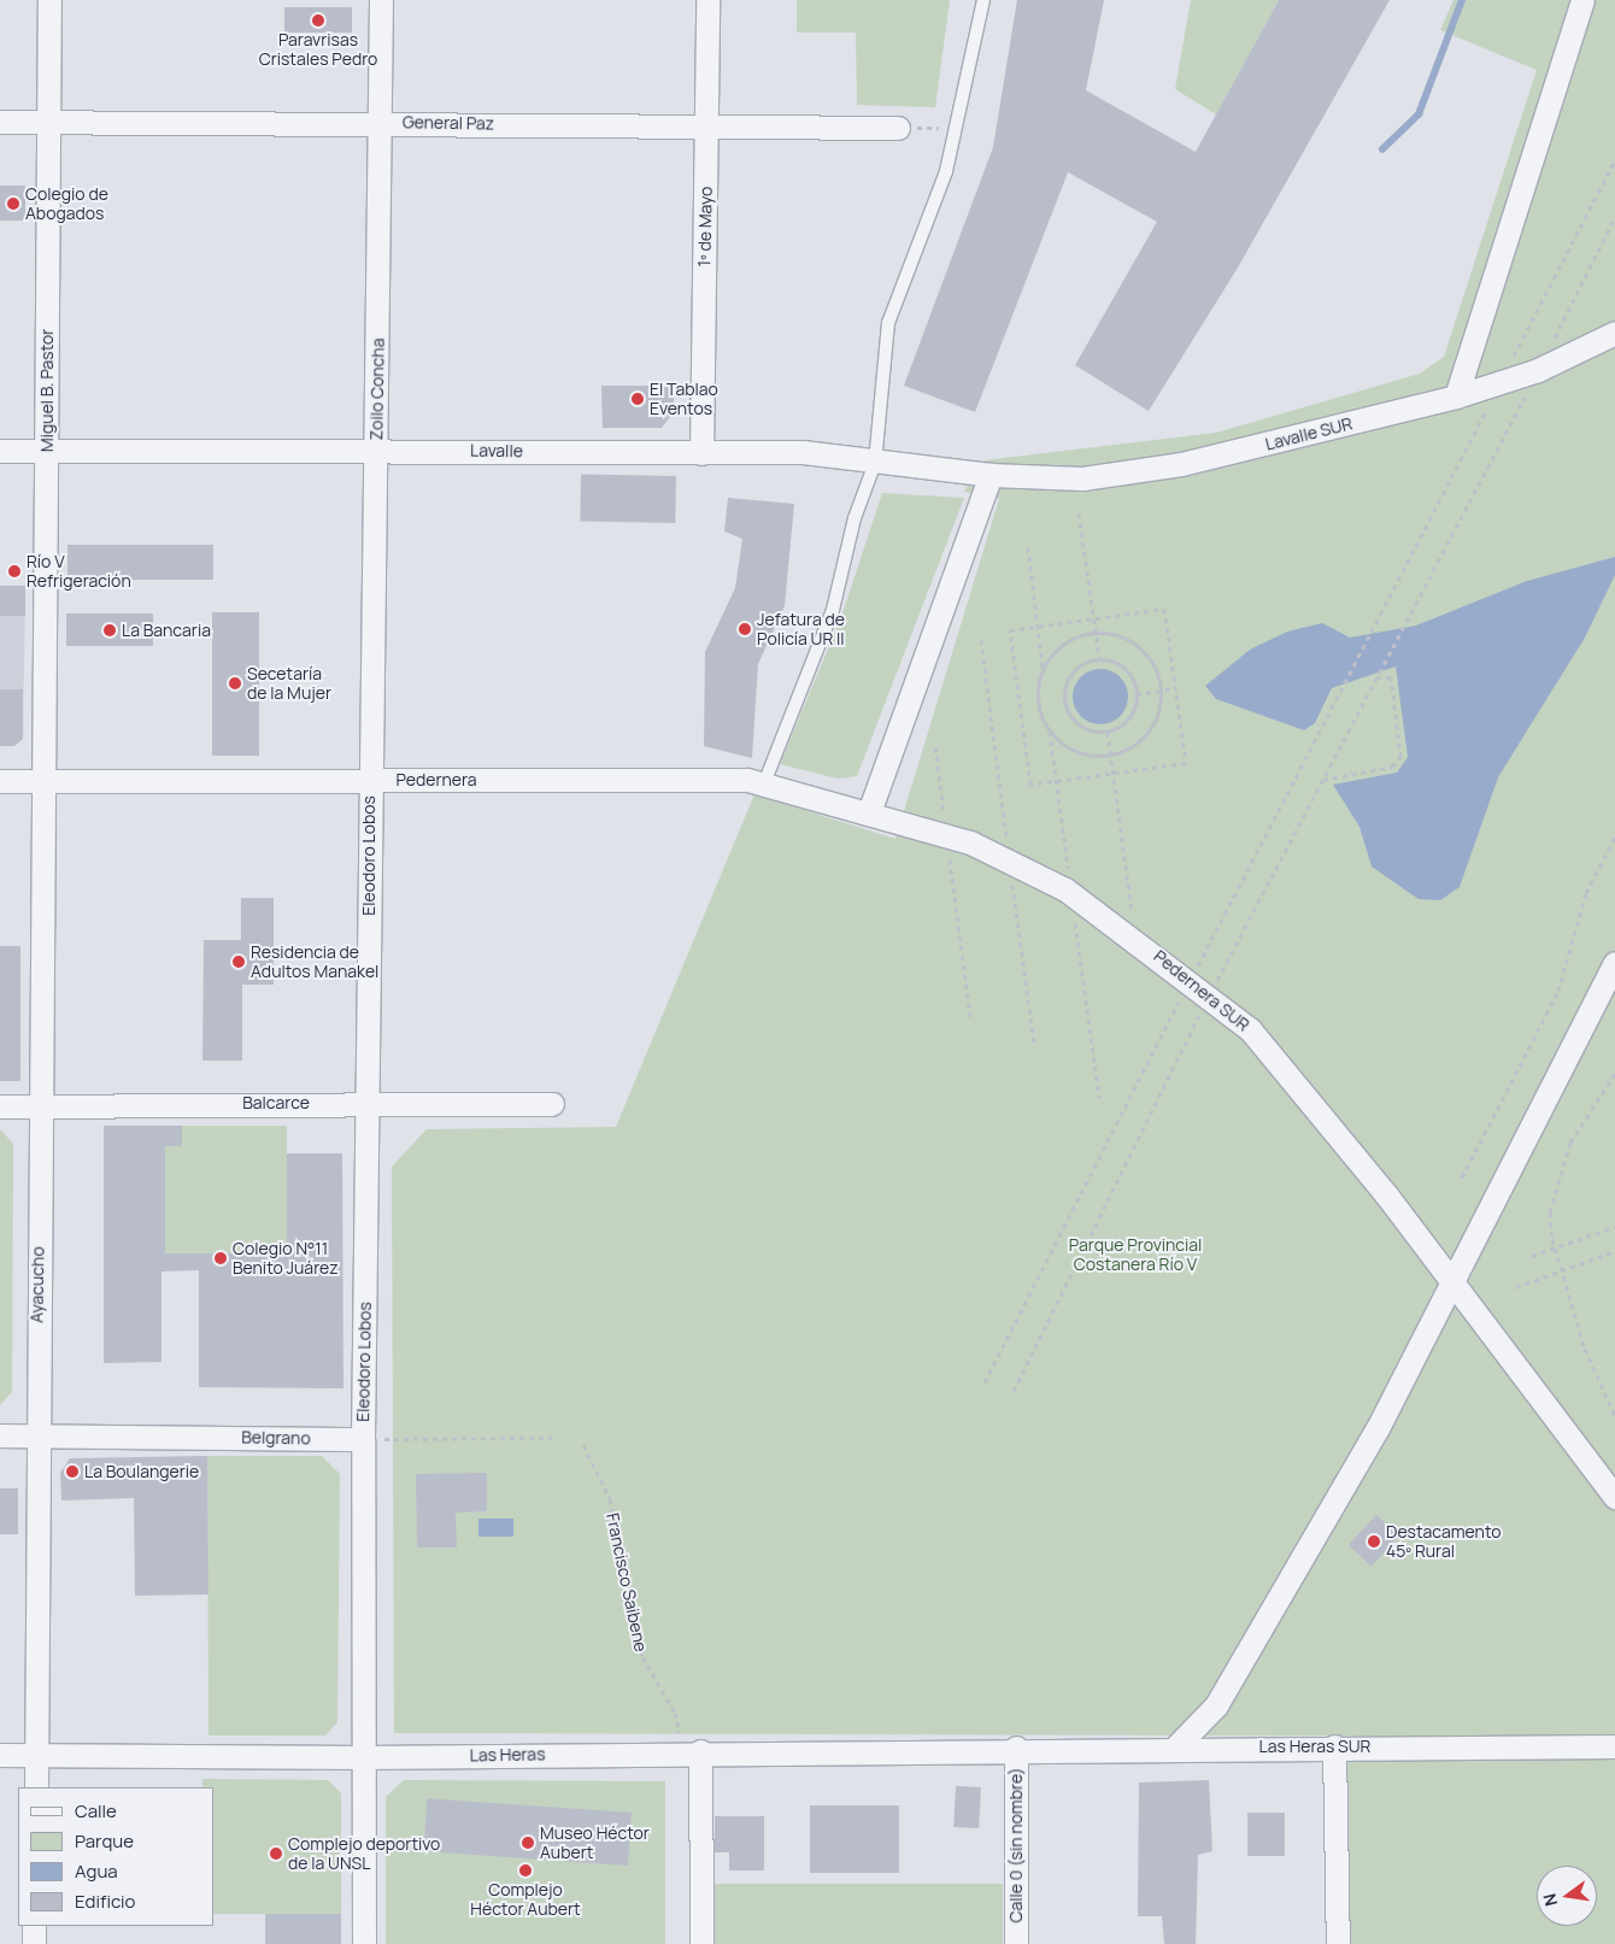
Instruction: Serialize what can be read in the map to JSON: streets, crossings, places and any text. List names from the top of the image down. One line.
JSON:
{"streets":{"street":["General Paz","1º de Mayo","Zoilo Concha","Miguel B. Pastor","Lavalle SUR","Lavalle","Pedernera","Eleodoro Lobos","Pedernera SUR","Balcarce","Ayacucho","Belgrano","Las Heras SUR","Las Heras","Calle 0 (sin nombre)"],"path":["Francisco Saibene"]},"crossings":[["General Paz","1º de Mayo"],["General Paz","Zoilo Concha"],["General Paz","Miguel B. Pastor"],["1º de Mayo","Lavalle"],["Zoilo Concha","Lavalle"],["Zoilo Concha","Pedernera"],["Zoilo Concha","Eleodoro Lobos"],["Miguel B. Pastor","Lavalle"],["Miguel B. Pastor","Pedernera"],["Miguel B. Pastor","Ayacucho"],["Lavalle SUR","Lavalle"],["Pedernera","Eleodoro Lobos"],["Pedernera","Pedernera SUR"],["Pedernera","Ayacucho"],["Eleodoro Lobos","Balcarce"],["Eleodoro Lobos","Belgrano"],["Eleodoro Lobos","Las Heras"],["Balcarce","Ayacucho"],["Ayacucho","Belgrano"],["Ayacucho","Las Heras"],["Francisco Saibene","Las Heras"],["Las Heras SUR","Las Heras"],["Las Heras SUR","Calle 0 (sin nombre)"],["Las Heras","Calle 0 (sin nombre)"]],"parks":["Parque Provincial Costanera Río V"],"places":["Paravrisas Cristales Pedro","Colegio de Abogados","El Tablao Eventos","Río V Refrigeración","Jefatura de Policía UR II","La Bancaria","Secetaría de la Mujer","Residencia de Adultos Manakel","Colegio N°11 Benito Juárez","La Boulangerie","Destacamento 45º Rural","Museo Héctor Aubert","Complejo deportivo de la UNSL","Complejo Héctor Aubert"],"legend":["Calle","Parque","Agua","Edificio"],"north":"left"}
